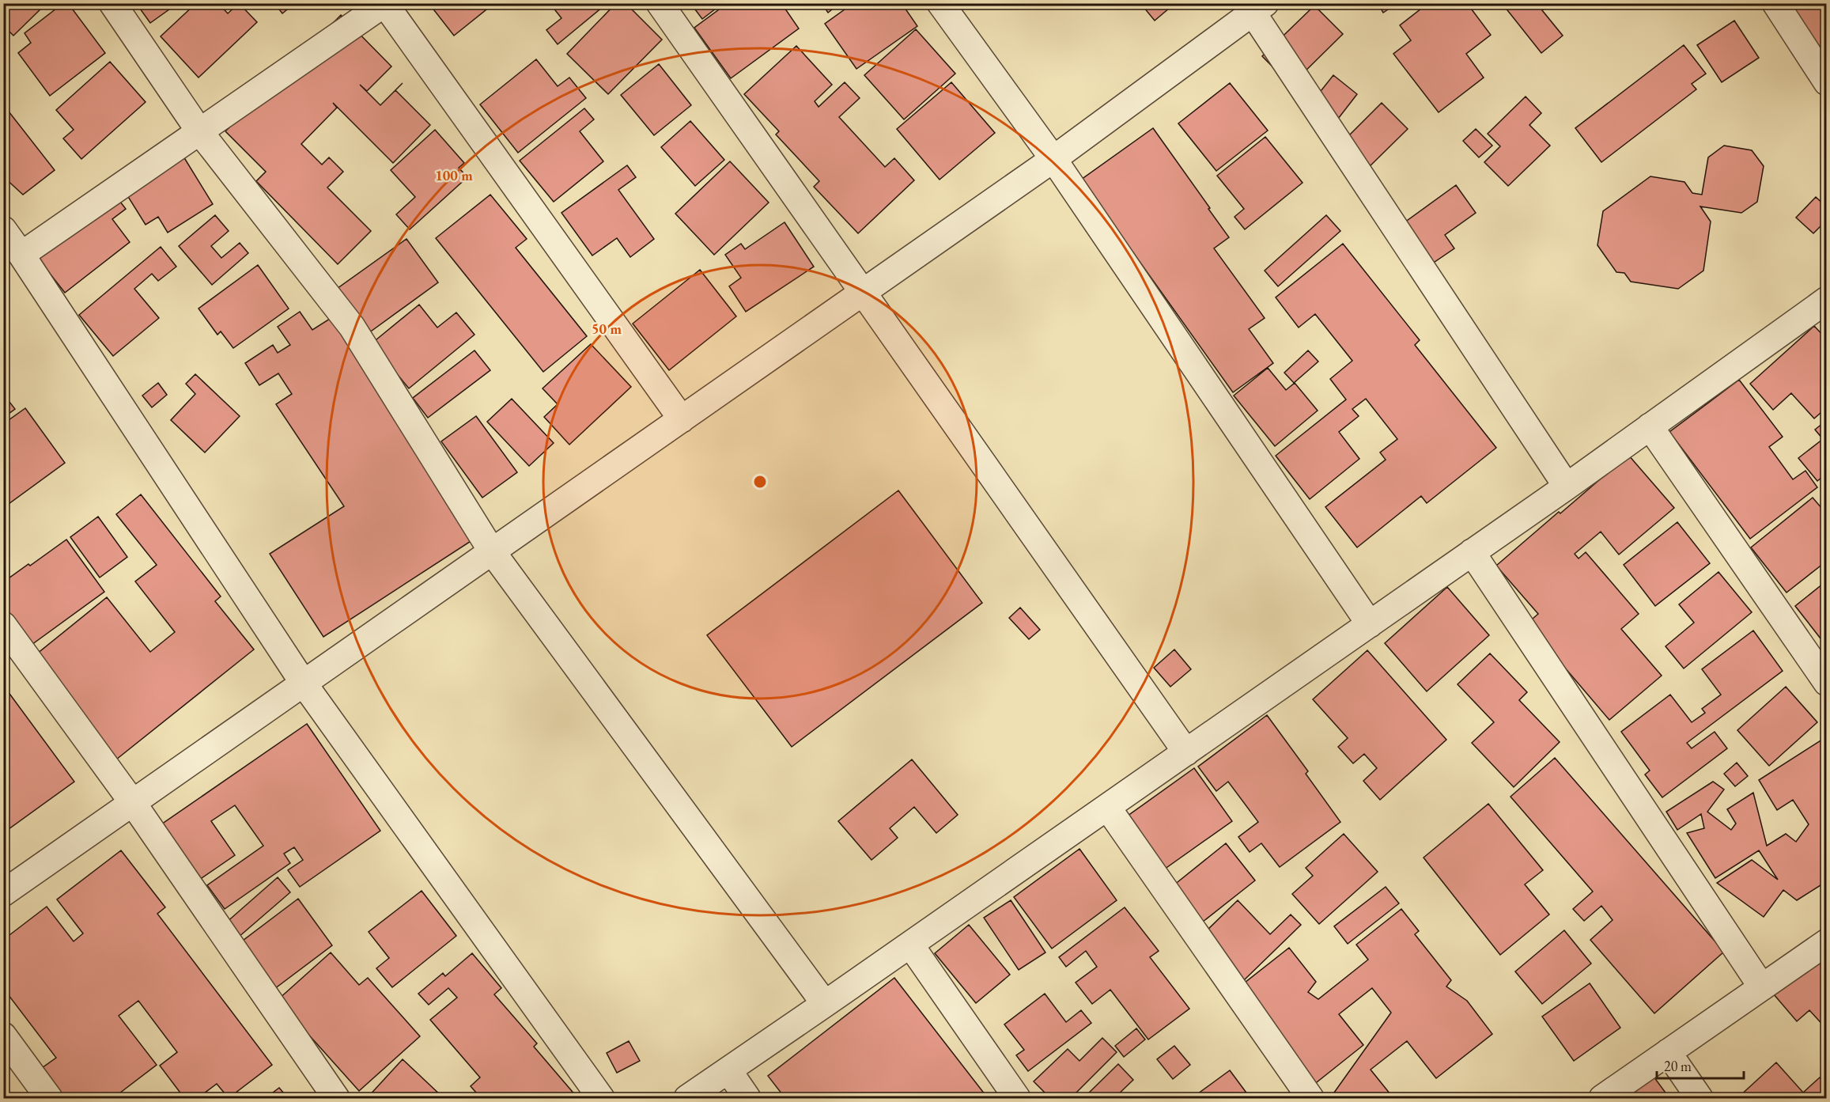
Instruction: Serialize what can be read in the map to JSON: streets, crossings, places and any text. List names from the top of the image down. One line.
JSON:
{"scale_bar":"20 m","rings":["100 m","50 m"]}
